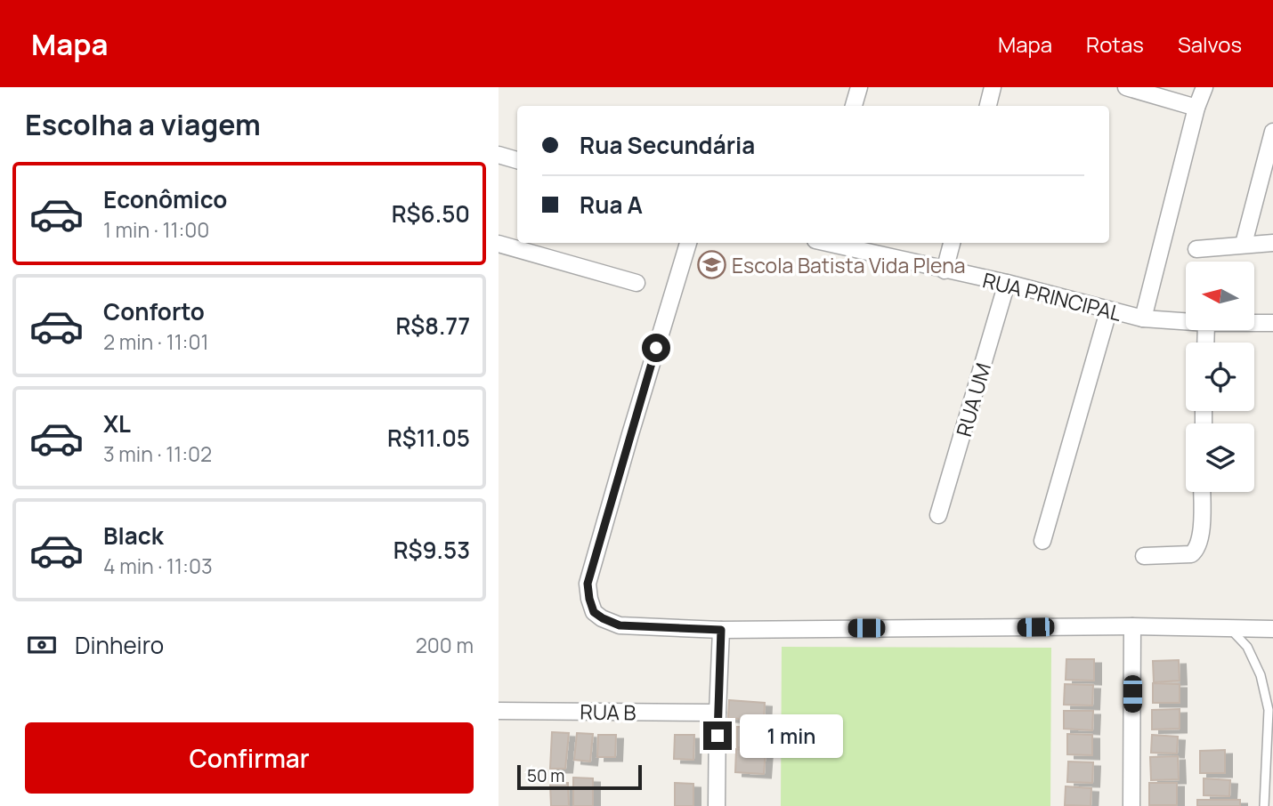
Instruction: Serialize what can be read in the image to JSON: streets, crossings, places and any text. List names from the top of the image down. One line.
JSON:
{"streets":{"street":["RUA PRINCIPAL","RUA UM","RUA B"]},"crossings":[["RUA PRINCIPAL","RUA UM"]],"places":{"school or university":["Escola Batista Vida Plena"]},"scale_bar":"50 m","north":"left","page":{"header":"Mapa","nav":["Mapa","Rotas","Salvos"],"heading":"Escolha a viagem","banner":["Rua Secundária","Rua A"],"list":[{"name":"Econômico","note":"1 min · 11:00","value":"R$6.50"},{"name":"Conforto","note":"2 min · 11:01","value":"R$8.77"},{"name":"XL","note":"3 min · 11:02","value":"R$11.05"},{"name":"Black","note":"4 min · 11:03","value":"R$9.53"}],"pay":["Dinheiro","200 m"],"buttons":"Confirmar","bubble":"1 min","scale":"50 m"}}
